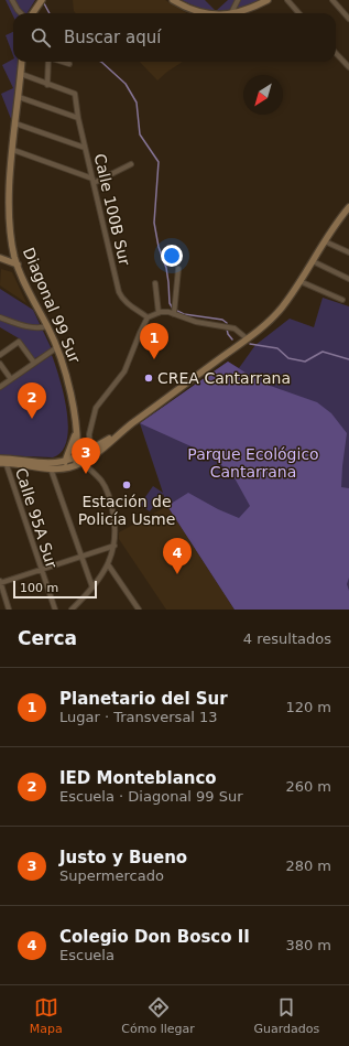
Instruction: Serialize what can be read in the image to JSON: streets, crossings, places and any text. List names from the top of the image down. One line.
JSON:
{"streets":{"street":["Calle 100B Sur","Diagonal 99 Sur","Calle 95A Sur"]},"parks":["Parque Ecológico Cantarrana"],"places":["CREA Cantarrana","Estación de Policía Usme"],"scale_bar":"100 m","north":"bottom left","page":{"search":"Buscar aquí","pins":["1","2","3","4"],"scale":"100 m","heading":["Cerca","4 resultados"],"list":[{"mark":"1","name":"Planetario del Sur","note":"Lugar · Transversal 13","value":"120 m"},{"mark":"2","name":"IED Monteblanco","note":"Escuela · Diagonal 99 Sur","value":"260 m"},{"mark":"3","name":"Justo y Bueno","note":"Supermercado","value":"280 m"},{"mark":"4","name":"Colegio Don Bosco II","note":"Escuela","value":"380 m"}],"nav":["Mapa","Cómo llegar","Guardados"]}}
